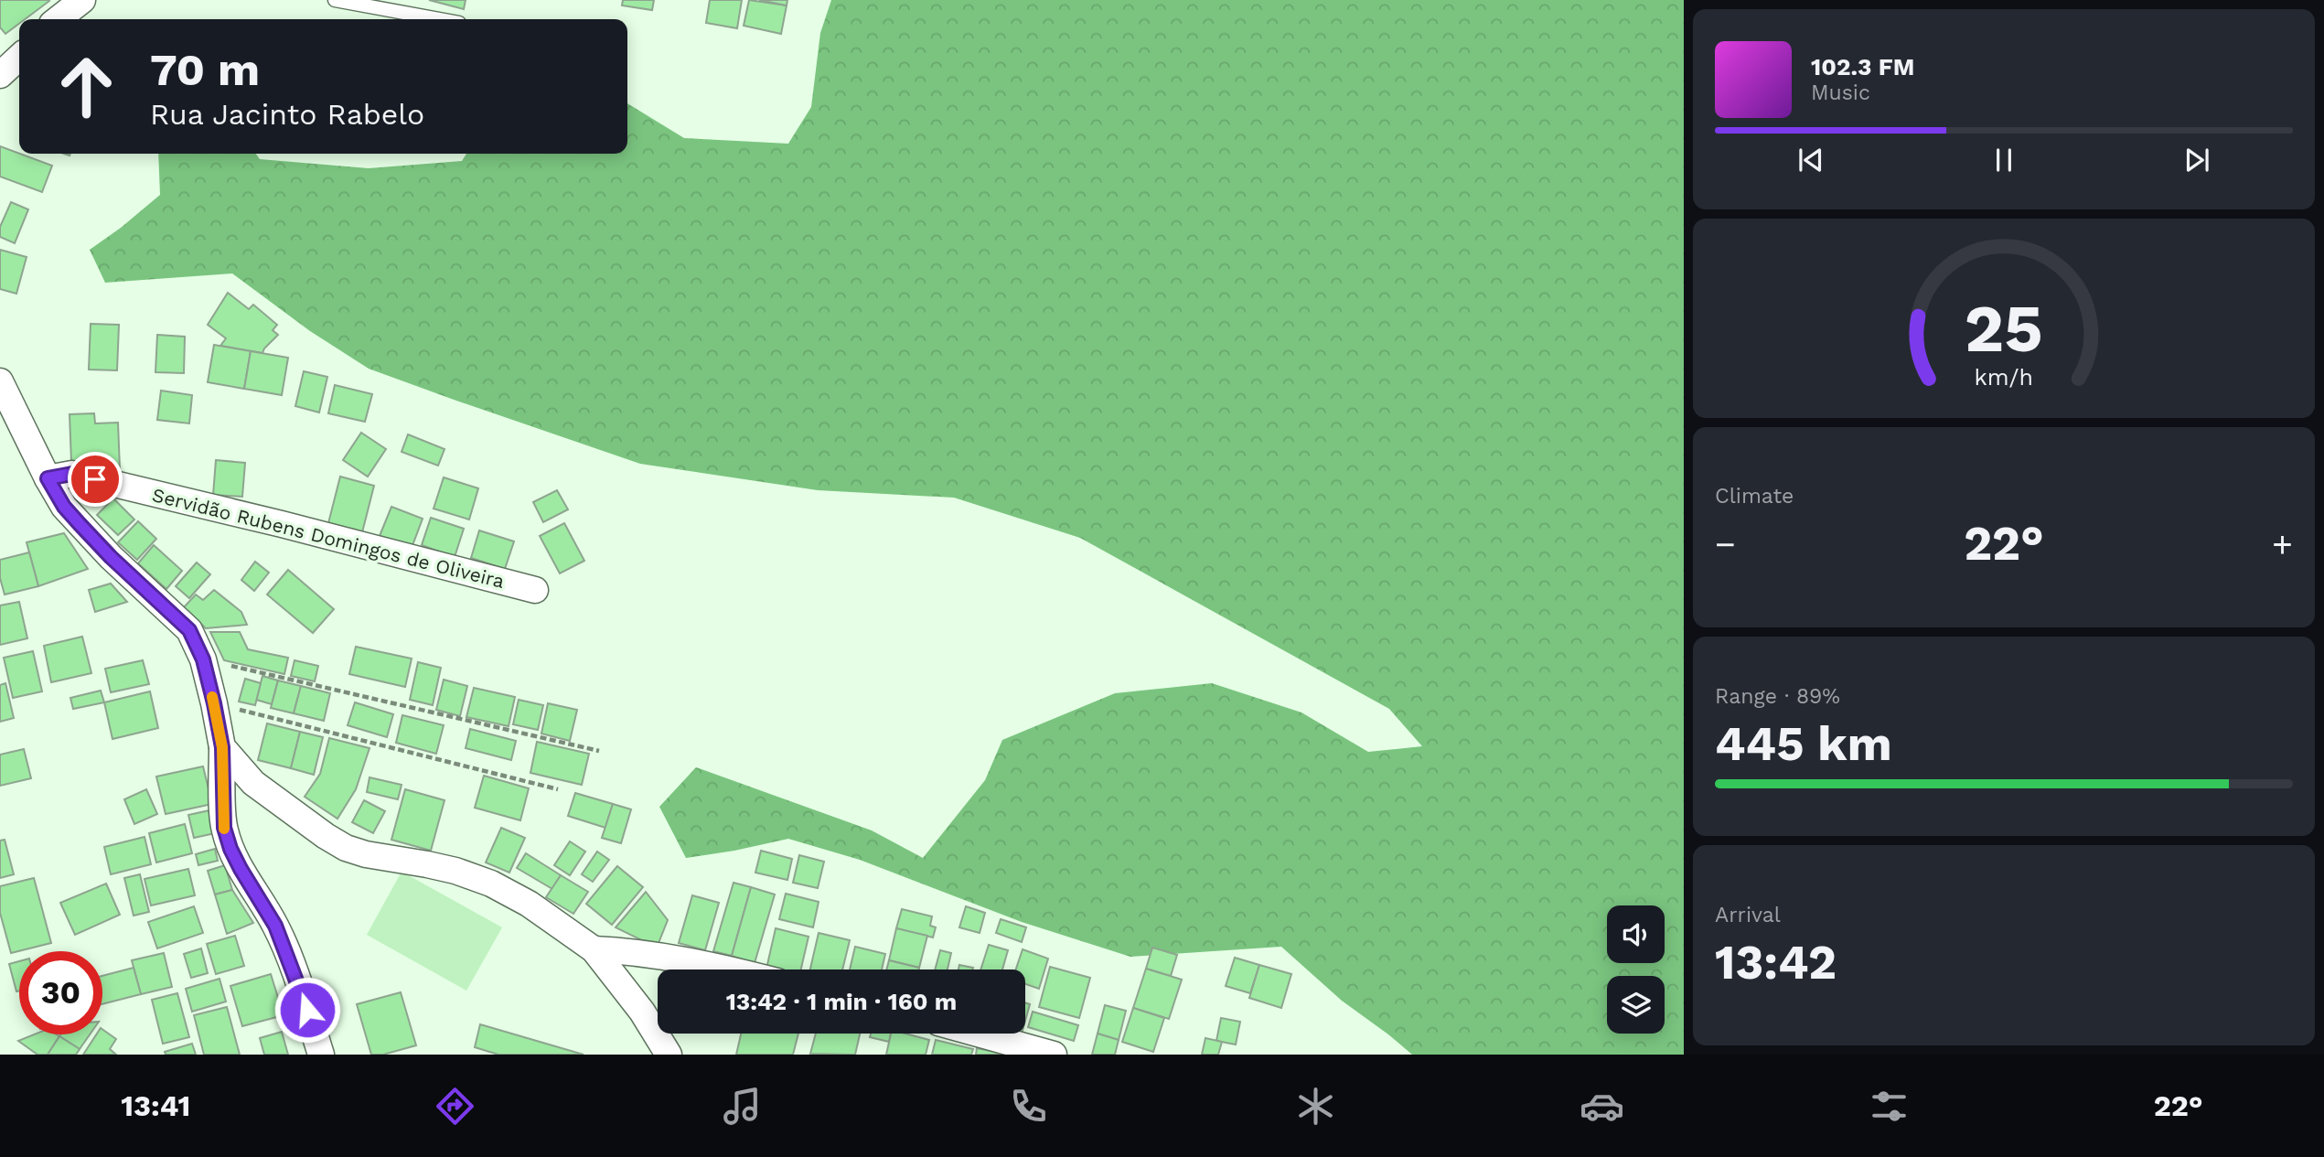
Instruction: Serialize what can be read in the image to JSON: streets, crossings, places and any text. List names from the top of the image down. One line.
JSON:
{"streets":{"street":["Servidão Rubens Domingos de Oliveira"]},"page":{"turn":["70 m","Rua Jacinto Rabelo"],"song":["102.3 FM","Music"],"tile":["Climate",["Range · 89%","445 km"],["Arrival","13:42"]],"heat":["−","22°","+"],"limit":"30","trip":"13:42 · 1 min · 160 m","tabs":["13:41","22°"],"gauge":["25","km/h"]}}
